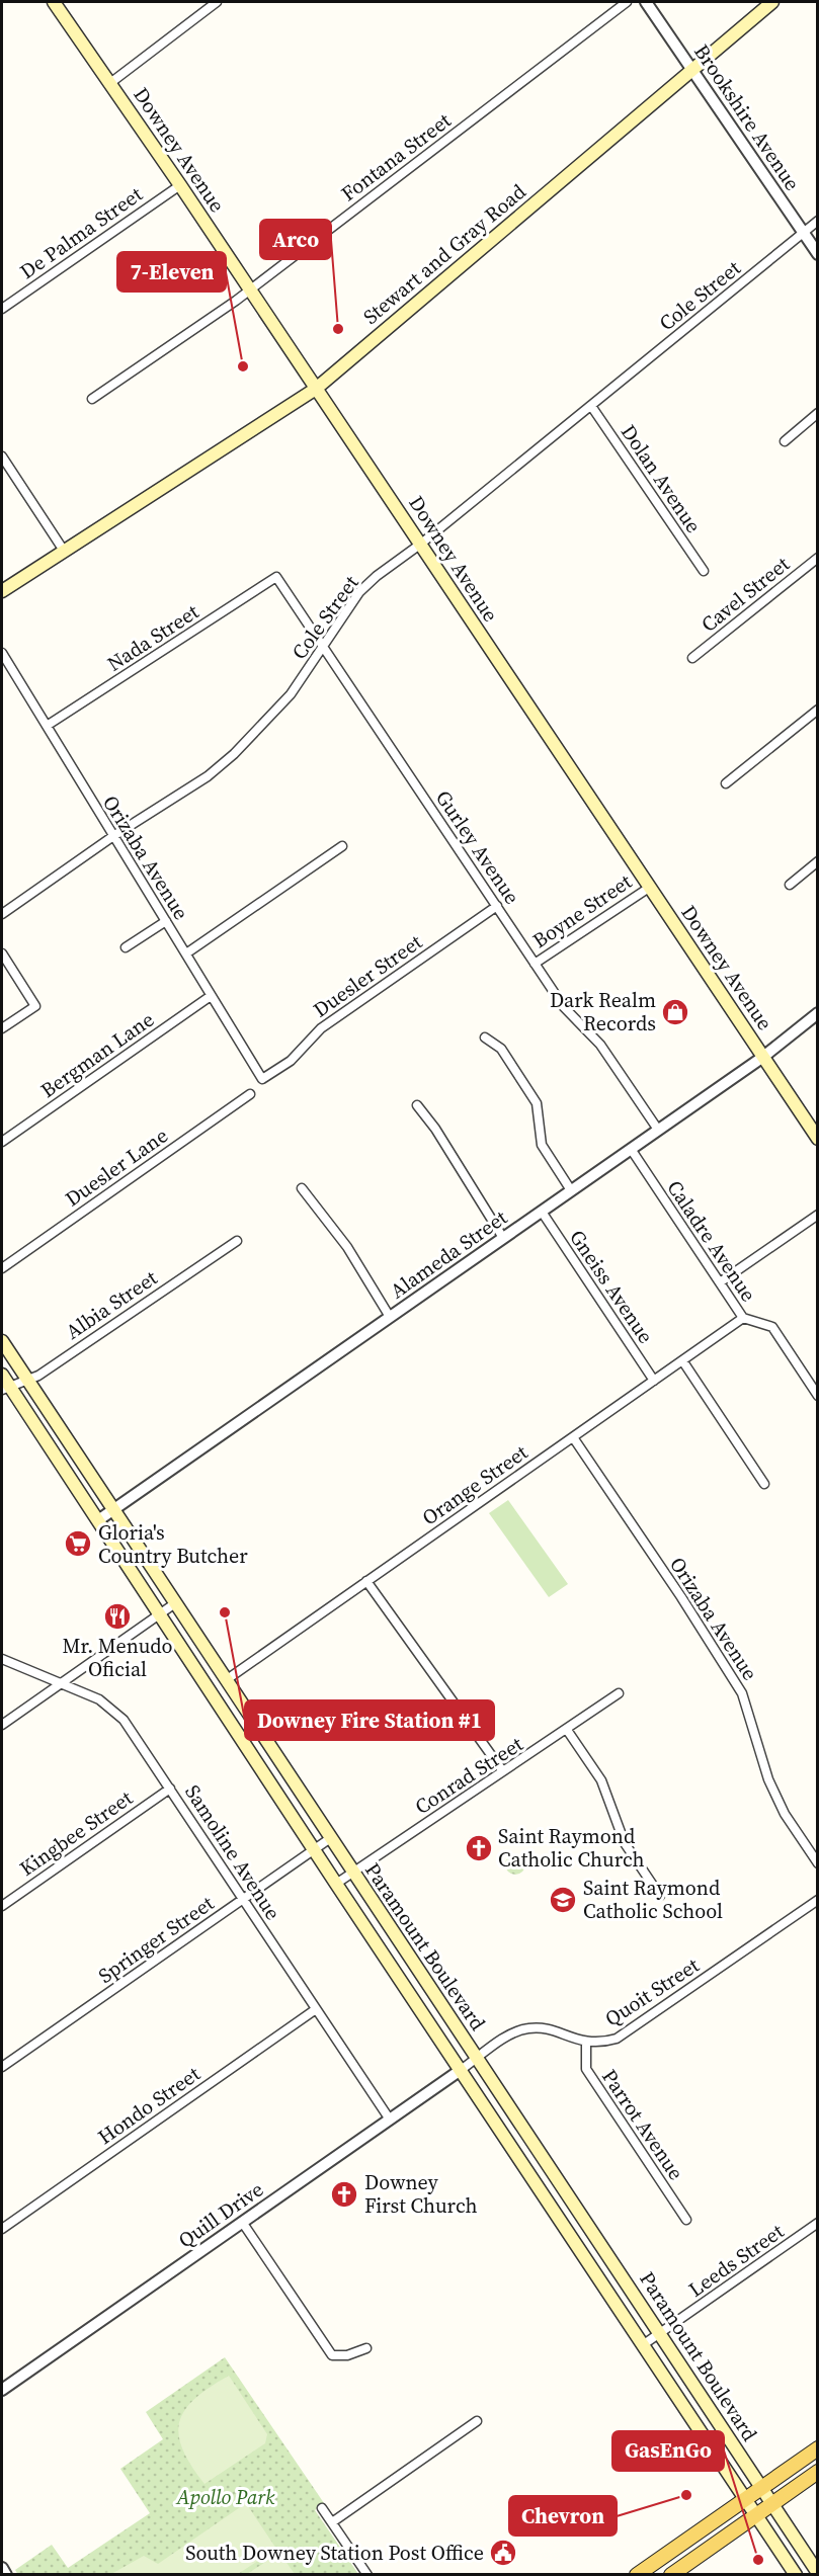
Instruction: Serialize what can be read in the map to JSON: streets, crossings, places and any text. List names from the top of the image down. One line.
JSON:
{"streets":{"main road":["Downey Avenue","Stewart and Gray Road","Paramount Boulevard"],"street":["Brookshire Avenue","Fontana Street","De Palma Street","Cole Street","Dolan Avenue","Cavel Street","Nada Street","Gurley Avenue","Orizaba Avenue","Boyne Street","Duesler Street","Bergman Lane","Duesler Lane","Caladre Avenue","Alameda Street","Gneiss Avenue","Albia Street","Orange Street","Conrad Street","Kingbee Street","Samoline Avenue","Springer Street","Quoit Street","Hondo Street","Parrot Avenue","Quill Drive","Leeds Street"]},"crossings":[["Brookshire Avenue","Stewart and Gray Road"],["Brookshire Avenue","Cole Street"],["Downey Avenue","Fontana Street"],["Downey Avenue","De Palma Street"],["Downey Avenue","Stewart and Gray Road"],["Downey Avenue","Cole Street"],["Downey Avenue","Boyne Street"],["Downey Avenue","Alameda Street"],["Cole Street","Dolan Avenue"],["Cole Street","Gurley Avenue"],["Cole Street","Orizaba Avenue"],["Nada Street","Gurley Avenue"],["Nada Street","Orizaba Avenue"],["Gurley Avenue","Boyne Street"],["Gurley Avenue","Duesler Street"],["Gurley Avenue","Alameda Street"],["Orizaba Avenue","Duesler Street"],["Orizaba Avenue","Bergman Lane"],["Orizaba Avenue","Orange Street"],["Caladre Avenue","Alameda Street"],["Caladre Avenue","Orange Street"],["Alameda Street","Gneiss Avenue"],["Alameda Street","Paramount Boulevard"],["Gneiss Avenue","Orange Street"],["Albia Street","Paramount Boulevard"],["Orange Street","Paramount Boulevard"],["Conrad Street","Paramount Boulevard"],["Kingbee Street","Samoline Avenue"],["Samoline Avenue","Springer Street"],["Samoline Avenue","Hondo Street"],["Samoline Avenue","Quill Drive"],["Springer Street","Paramount Boulevard"],["Paramount Boulevard","Quoit Street"],["Paramount Boulevard","Quill Drive"],["Paramount Boulevard","Leeds Street"],["Quoit Street","Parrot Avenue"],["Quoit Street","Quill Drive"]],"parks":["Apollo Park"],"places":{"other":["Arco","7-Eleven","Downey Fire Station #1","Chevron","GasEnGo"],"shop":["Dark Realm Records"],"supermarket":["Gloria's Country Butcher"],"restaurant":["Mr. Menudo Oficial"],"church":["Saint Raymond Catholic Church","Downey First Church"],"school or university":["Saint Raymond Catholic School"],"public building":["South Downey Station Post Office"]}}
